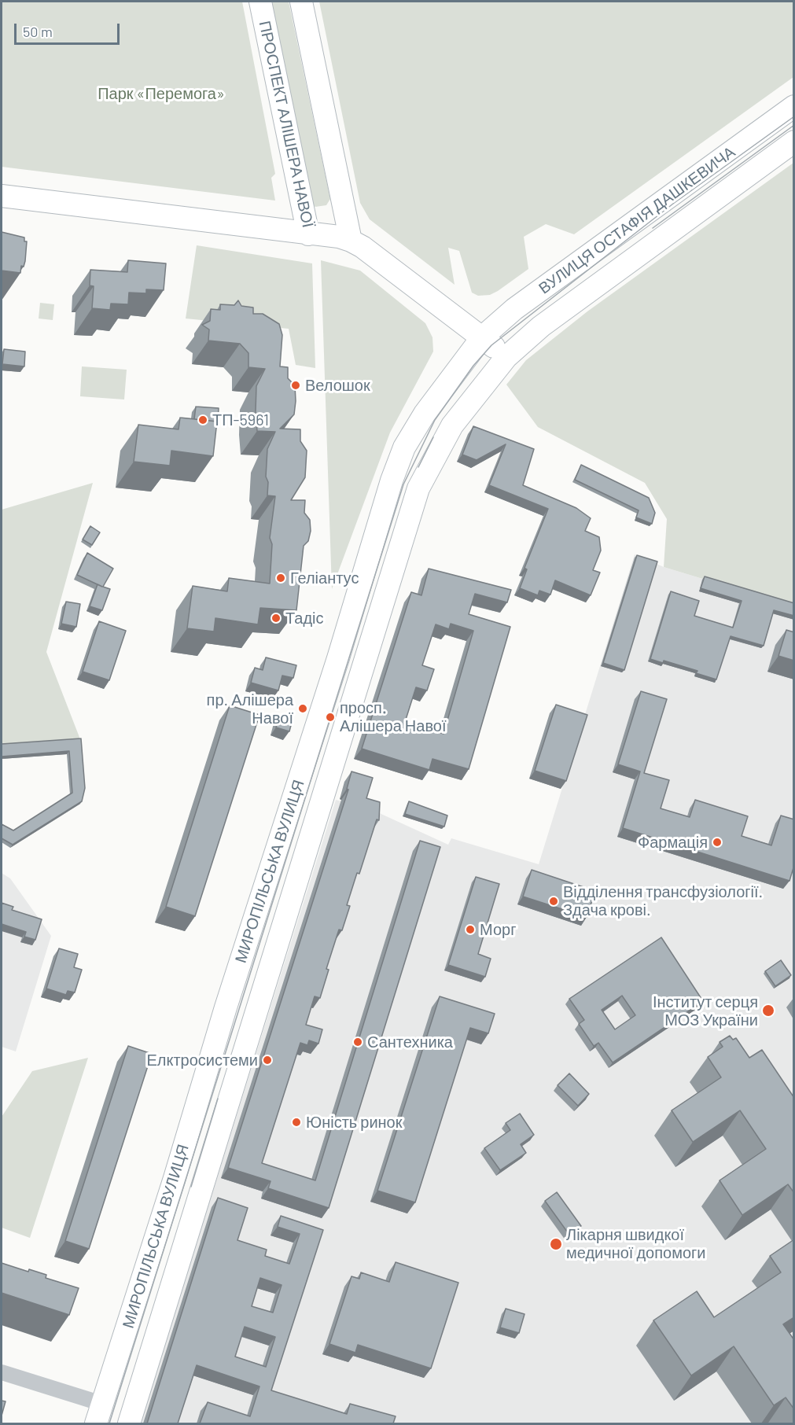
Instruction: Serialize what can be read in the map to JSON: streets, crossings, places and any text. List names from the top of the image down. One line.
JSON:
{"streets":{"street":["ПРОСПЕКТ АЛІШЕРА НАВОЇ","ВУЛИЦЯ ОСТАФІЯ ДАШКЕВИЧА","МИРОПІЛЬСЬКА ВУЛИЦЯ"]},"crossings":[["ПРОСПЕКТ АЛІШЕРА НАВОЇ","ВУЛИЦЯ ОСТАФІЯ ДАШКЕВИЧА"],["ПРОСПЕКТ АЛІШЕРА НАВОЇ","МИРОПІЛЬСЬКА ВУЛИЦЯ"],["ВУЛИЦЯ ОСТАФІЯ ДАШКЕВИЧА","МИРОПІЛЬСЬКА ВУЛИЦЯ"]],"parks":["Парк «Перемога»"],"places":["Велошок","ТП-5961","Геліантус","Тадіс","пр. Алішера Навої","просп. Алішера Навої","Фармація","Відділення трансфузіології. Здача крові.","Морг","Інститут серця МОЗ України","Сантехника","Елктросистеми","Юність ринок","Лікарня швидкої медичної допомоги"],"scale_bar":"50 m"}
